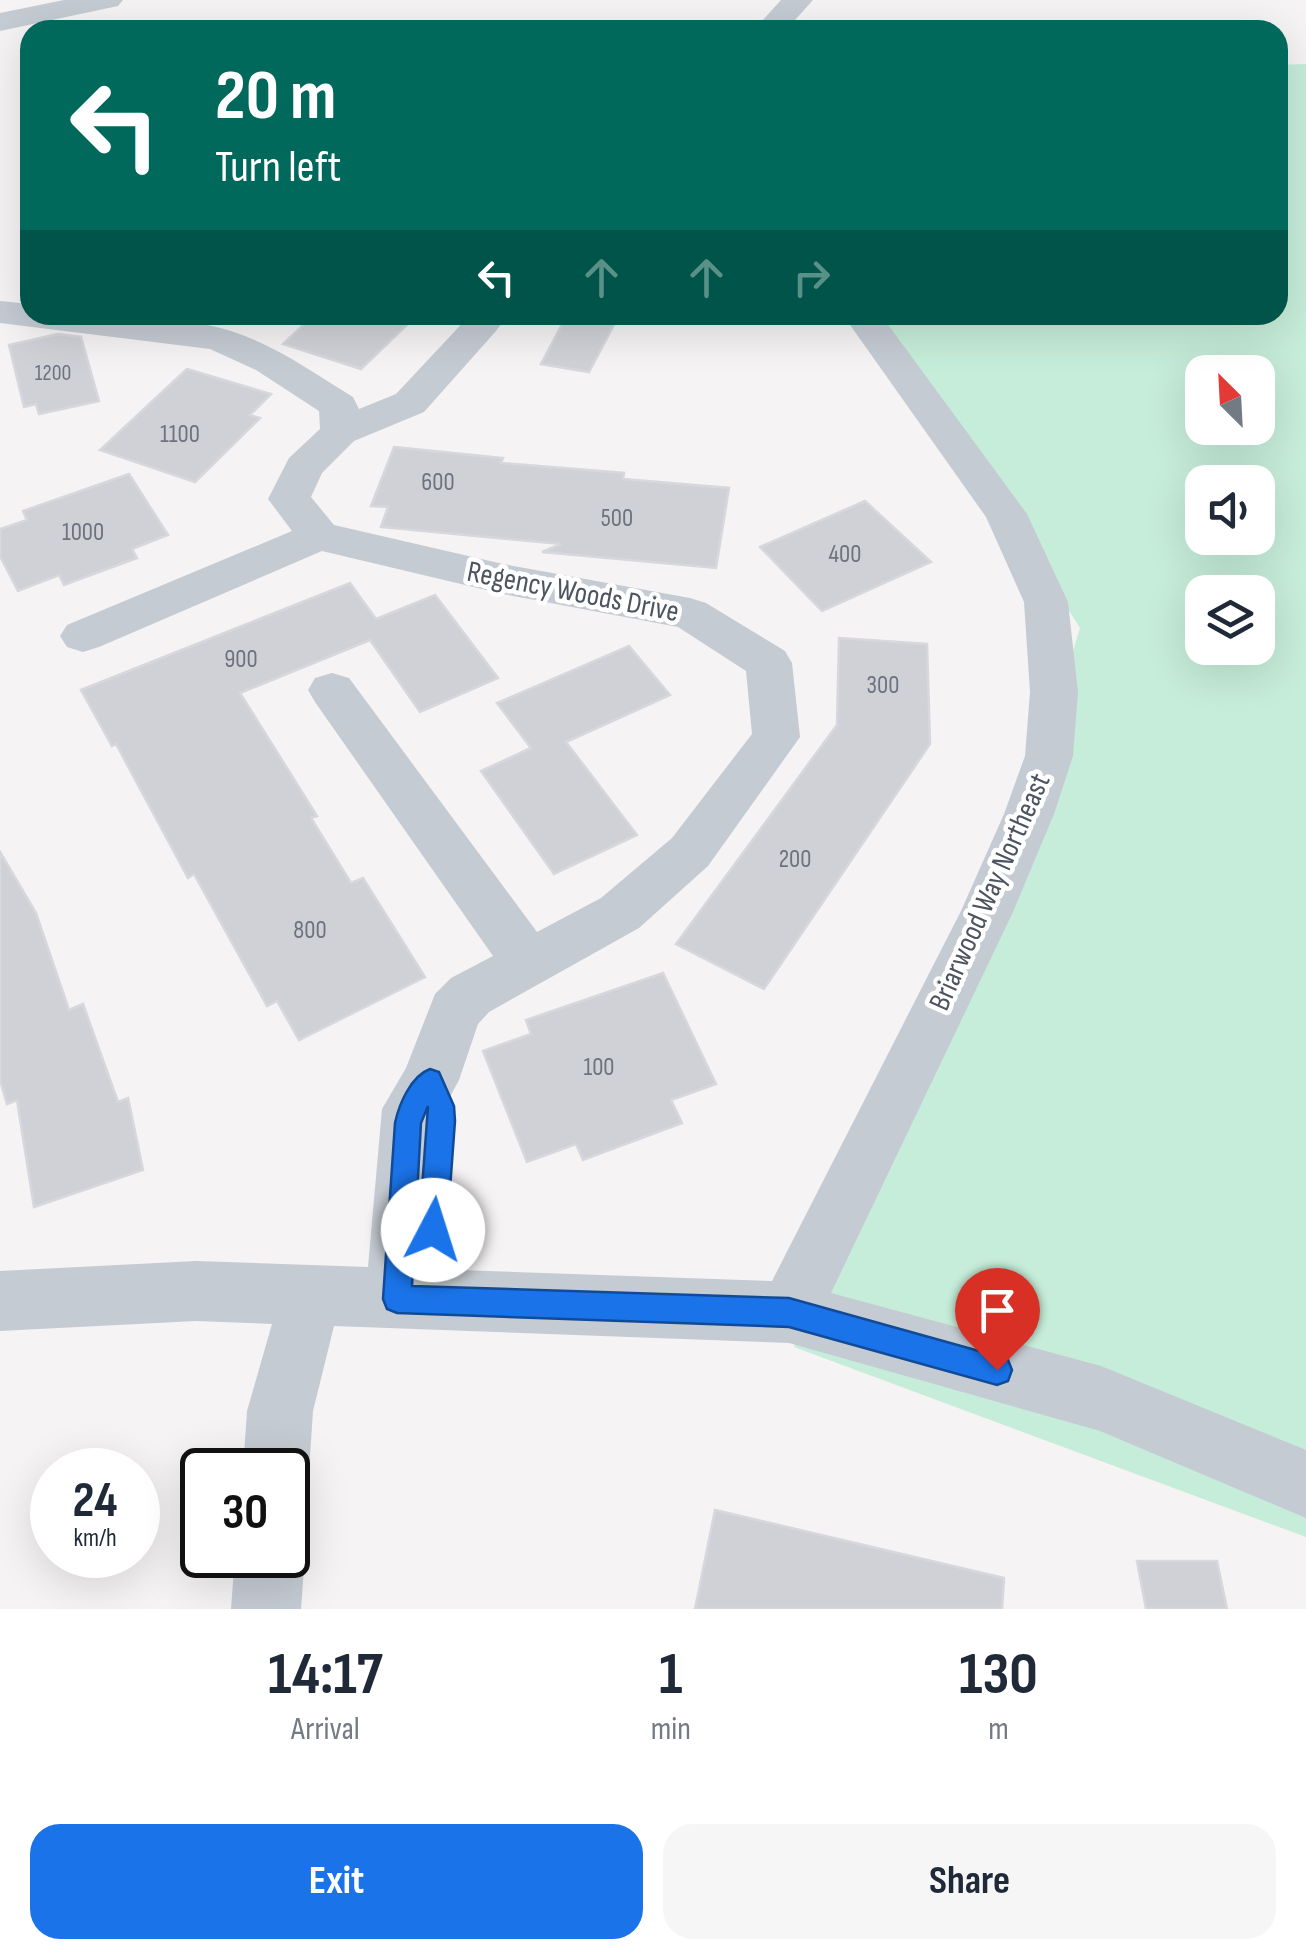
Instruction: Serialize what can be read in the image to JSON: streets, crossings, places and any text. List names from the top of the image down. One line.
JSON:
{"streets":{"street":["Regency Woods Drive","Briarwood Way Northeast"]},"house_numbers":["1200","1100","600","500","1000","400","900","300","200","800","100"],"north":"top left","page":{"turn":["20 m","Turn left"],"speed":"24 km/h","limit":"30","eta":["14:17","Arrival","1","min","130","m"],"buttons":["Exit","Share"]}}
